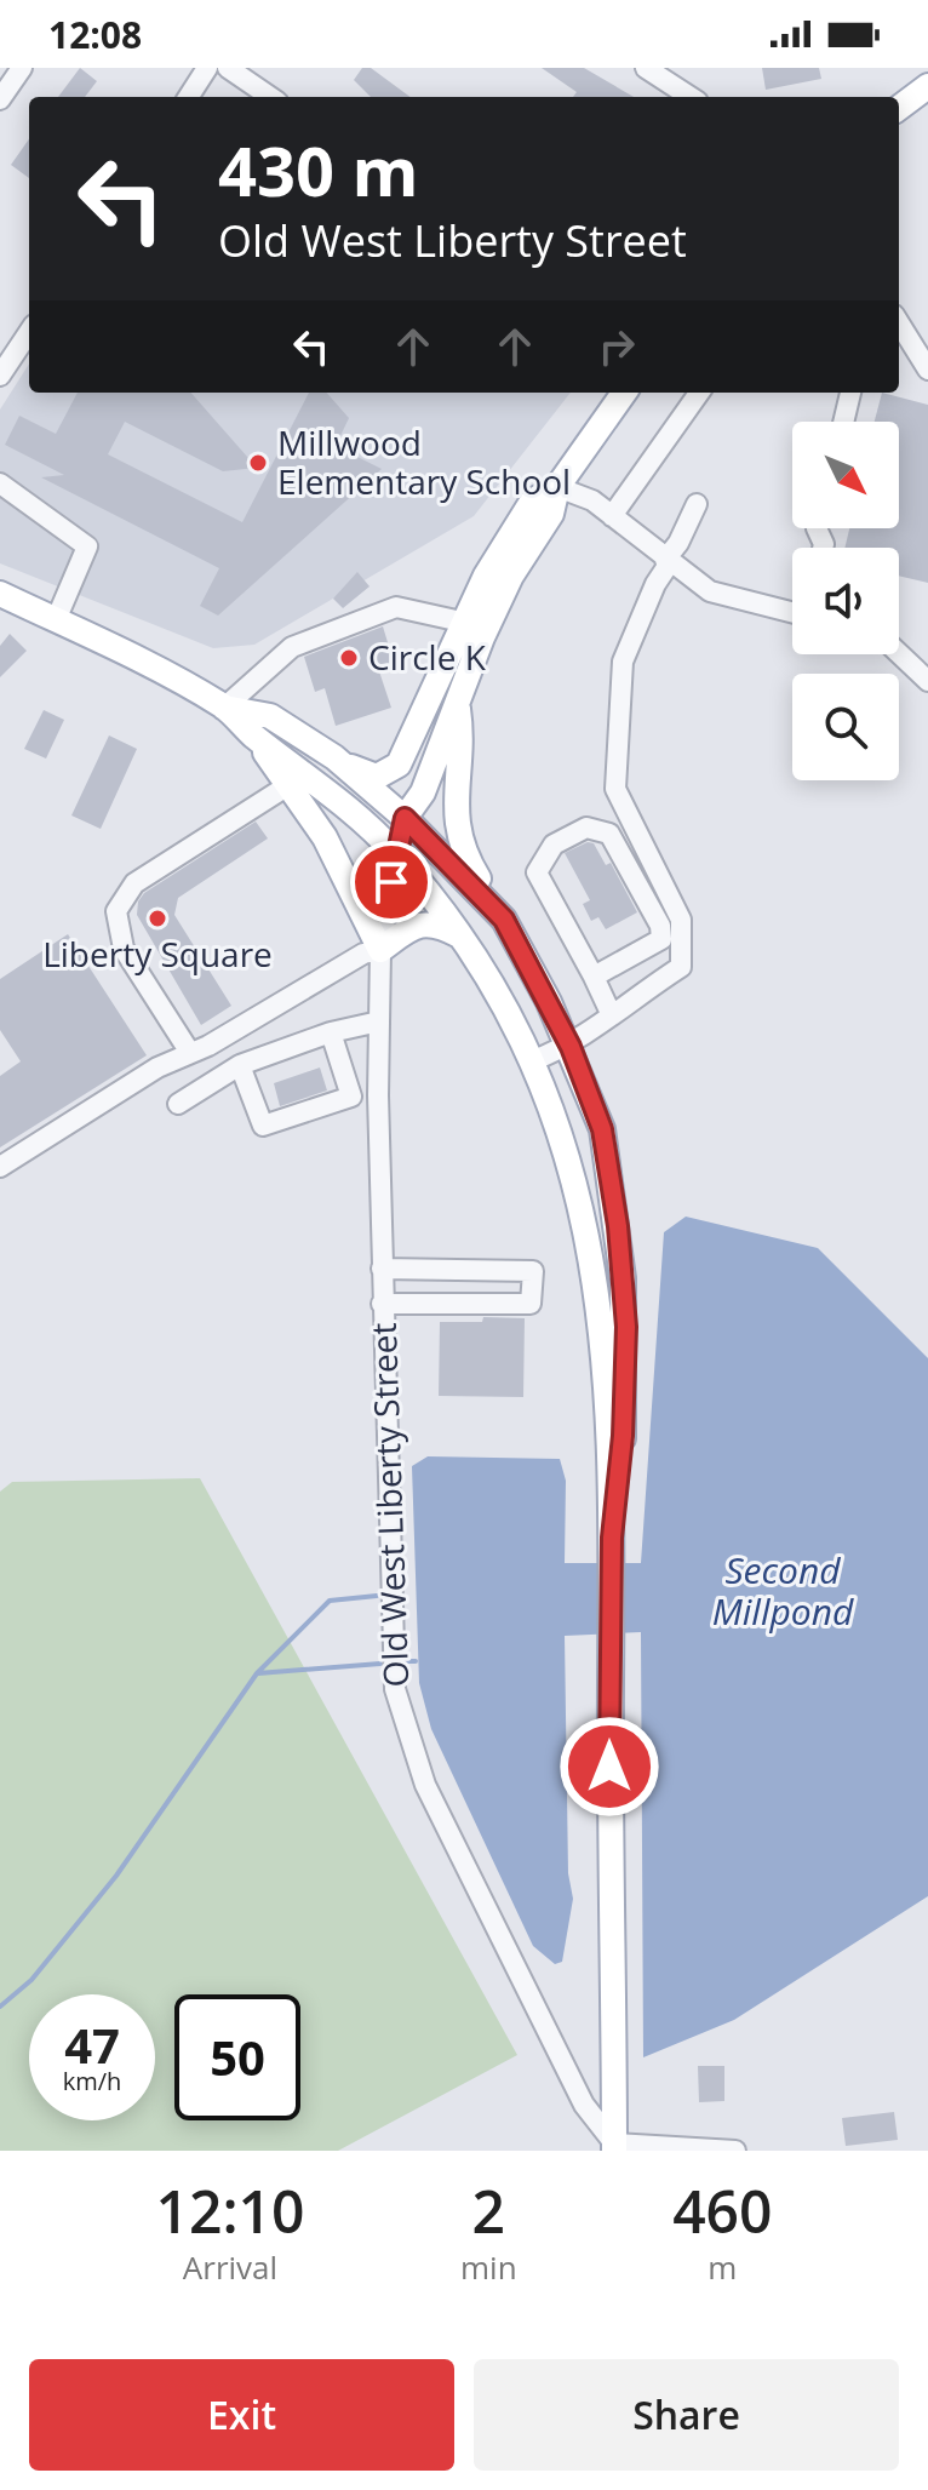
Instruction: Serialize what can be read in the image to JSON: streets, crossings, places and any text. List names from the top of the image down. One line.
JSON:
{"streets":{"main road":["Old West Liberty Street"]},"water":["Second Millpond"],"places":["Millwood Elementary School","Circle K","Liberty Square"],"north":"bottom right","page":{"status":"12:08","turn":["430 m","Old West Liberty Street"],"speed":"47 km/h","limit":"50","eta":["12:10","Arrival","2","min","460","m"],"buttons":["Exit","Share"]}}
